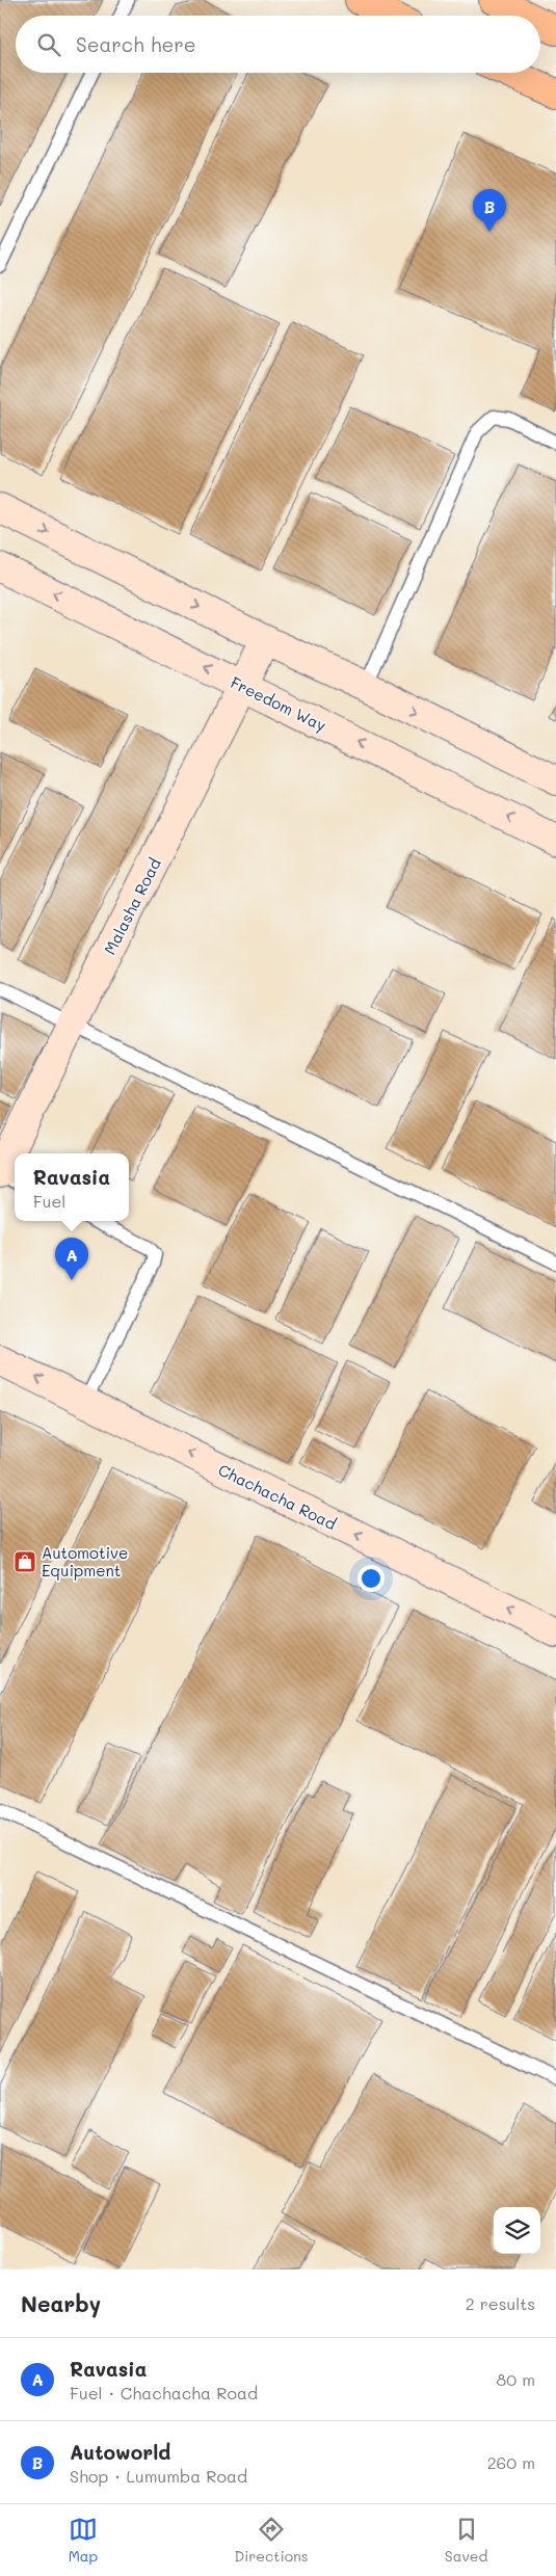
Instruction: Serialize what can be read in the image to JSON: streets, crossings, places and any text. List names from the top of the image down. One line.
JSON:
{"streets":{"main road":["Freedom Way","Malasha Road","Chachacha Road"]},"crossings":[["Freedom Way","Malasha Road"]],"one_way":["Chachacha Road"],"places":{"shop":["Automotive Equipment"]},"page":{"search":"Search here","pins":["B","A"],"popup":["Ravasia","Fuel"],"heading":["Nearby","2 results"],"list":[{"mark":"A","name":"Ravasia","note":"Fuel · Chachacha Road","value":"80 m"},{"mark":"B","name":"Autoworld","note":"Shop · Lumumba Road","value":"260 m"}],"nav":["Map","Directions","Saved"]}}
